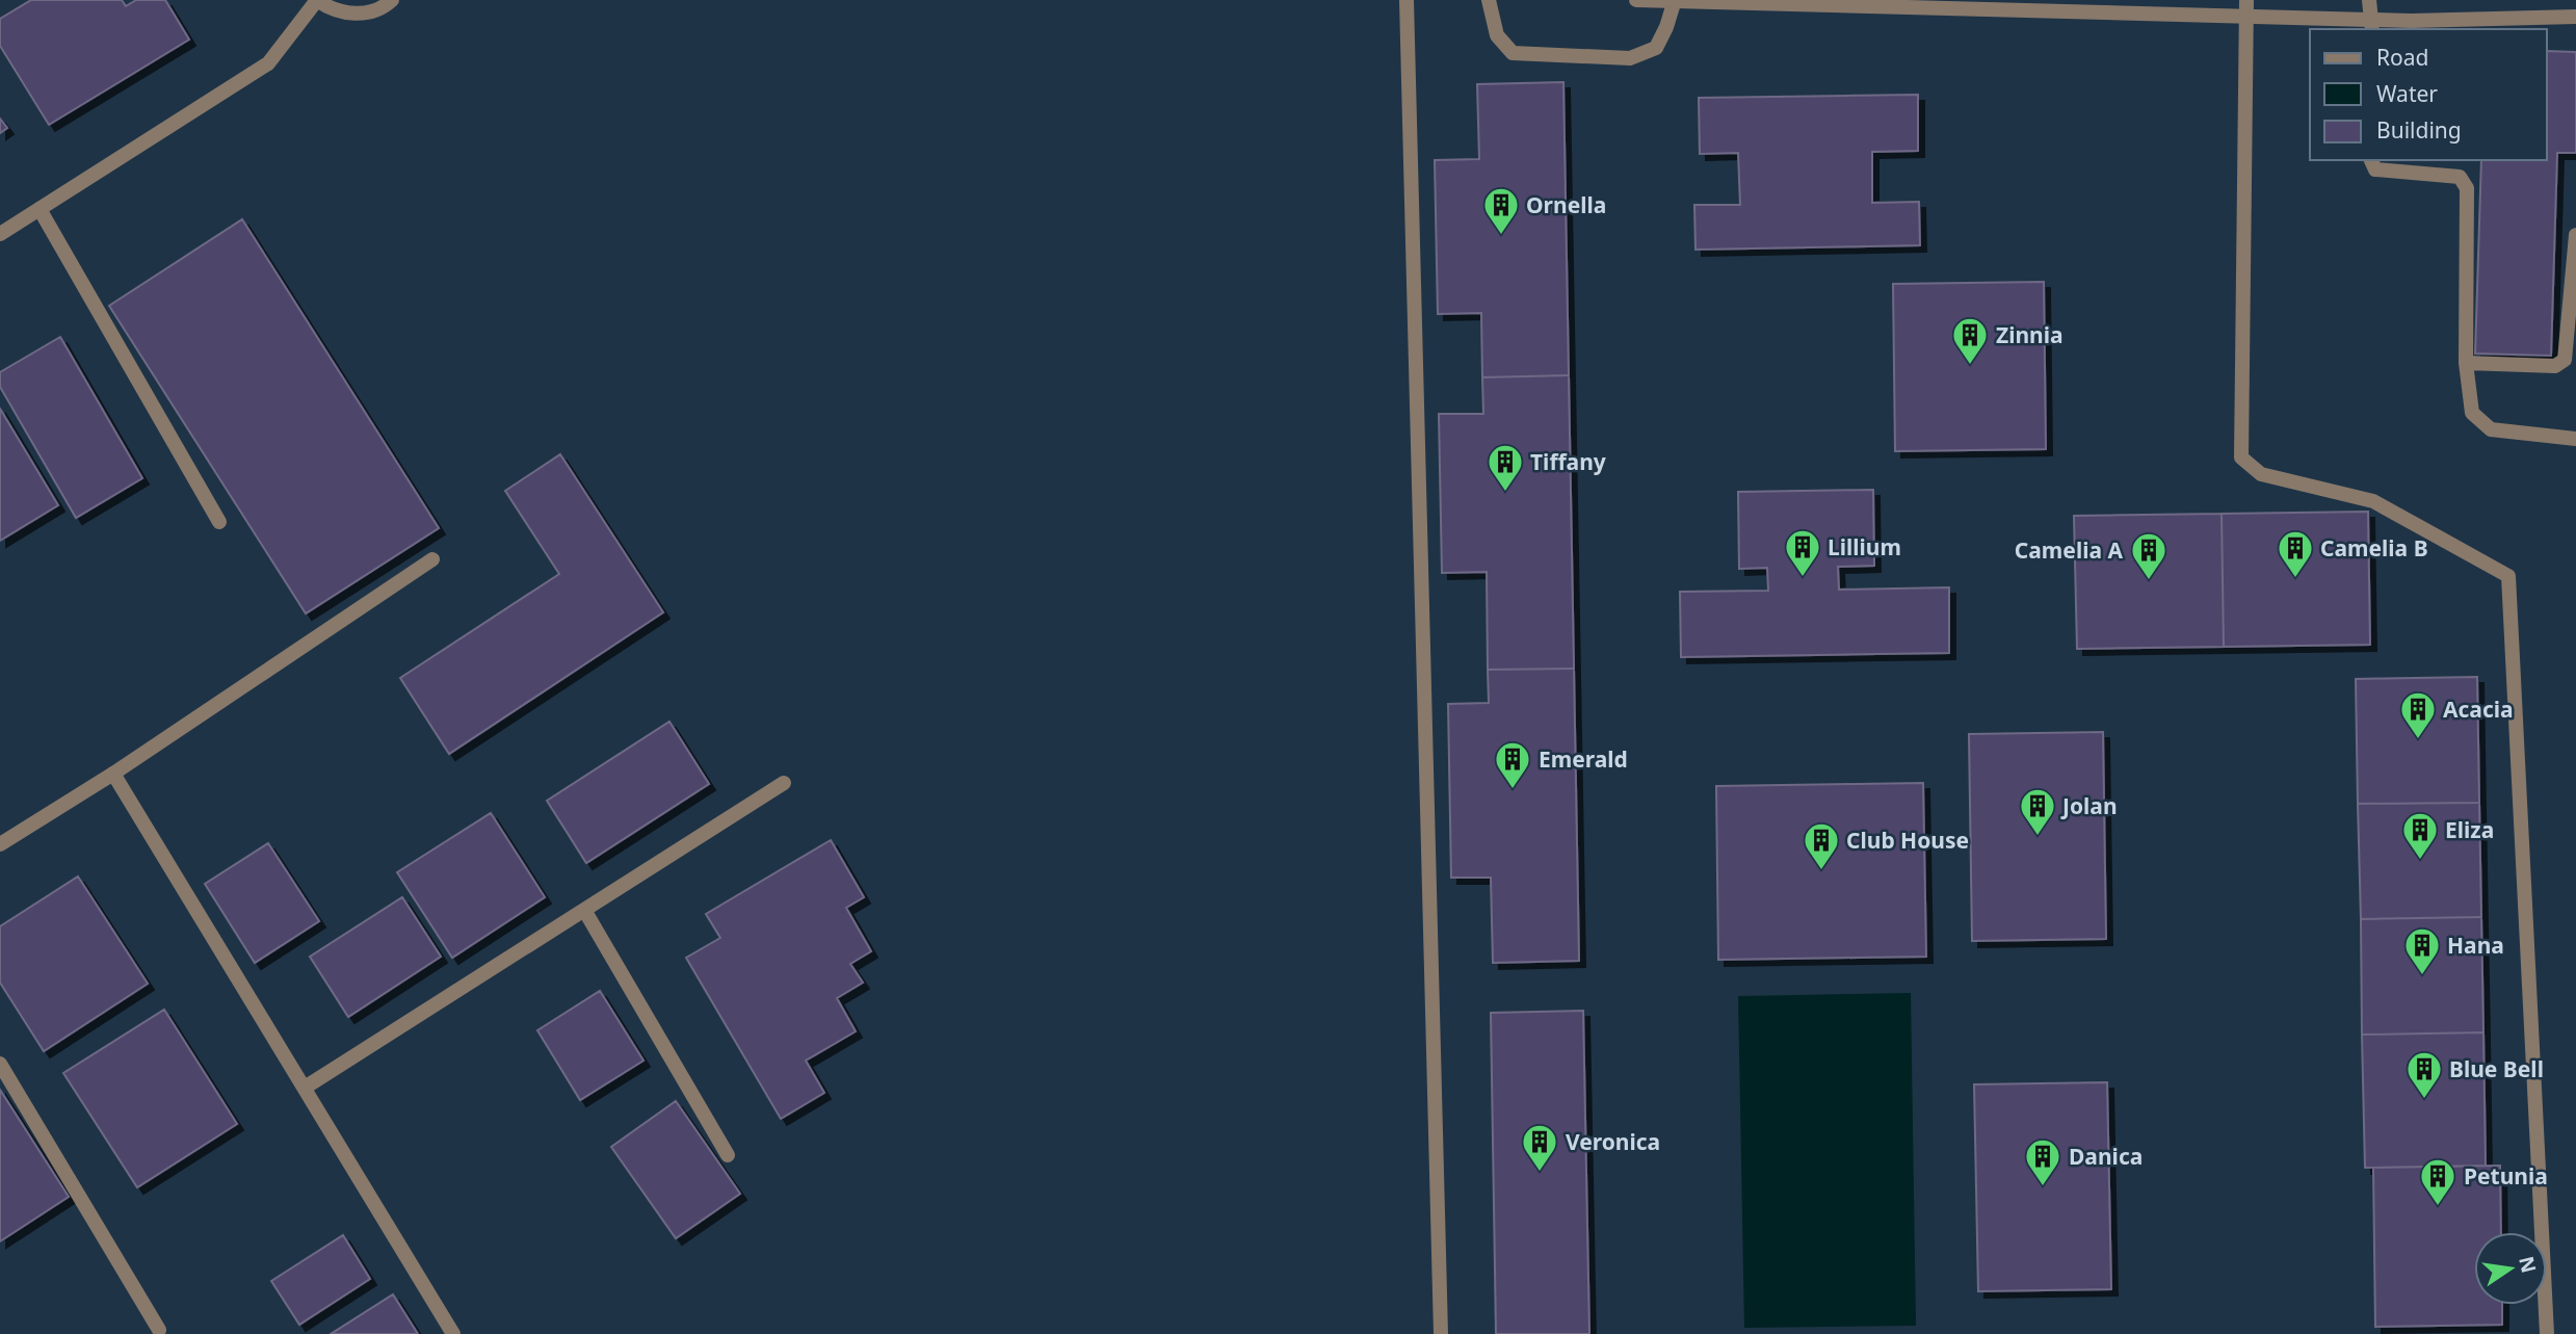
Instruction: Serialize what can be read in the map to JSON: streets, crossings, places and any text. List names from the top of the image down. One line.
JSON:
{"places":{"building":["Ornella","Zinnia","Tiffany","Lillium","Camelia B","Camelia A","Acacia","Emerald","Jolan","Eliza","Club House","Hana","Blue Bell","Veronica","Danica","Petunia"]},"legend":["Road","Water","Building"],"north":"right"}
